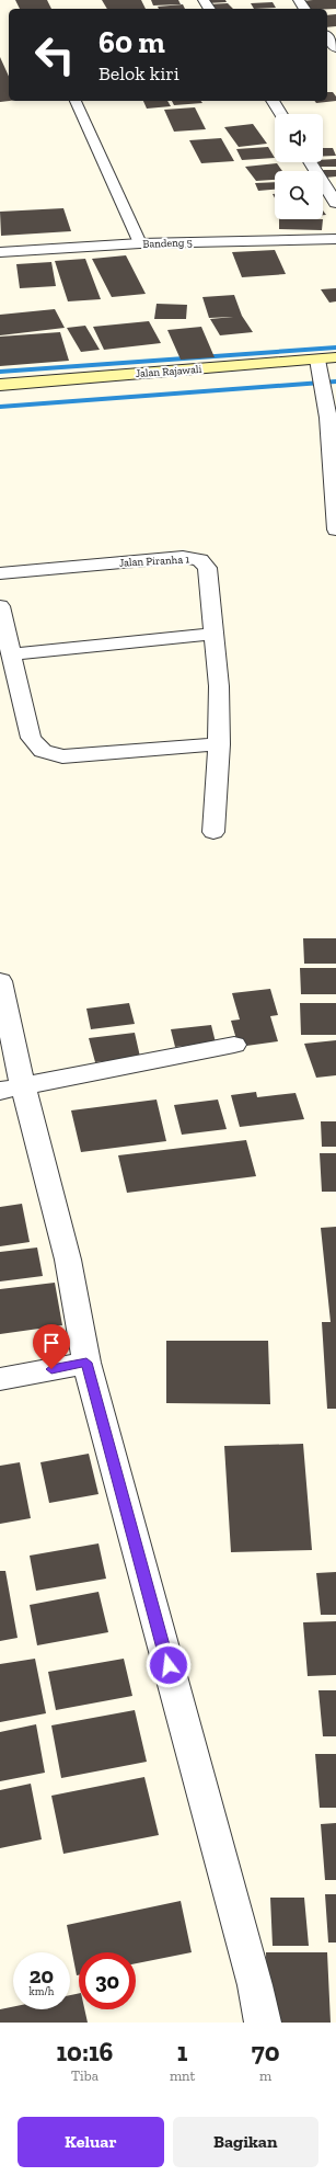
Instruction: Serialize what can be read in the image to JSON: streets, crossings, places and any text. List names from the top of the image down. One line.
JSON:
{"streets":{"main road":["Jalan Rajawali"],"street":["Bandeng 5","Jalan Piranha 1"]},"page":{"turn":["60 m","Belok kiri"],"speed":"20 km/h","limit":"30","eta":["10:16","Tiba","1","mnt","70","m"],"buttons":["Keluar","Bagikan"]}}
